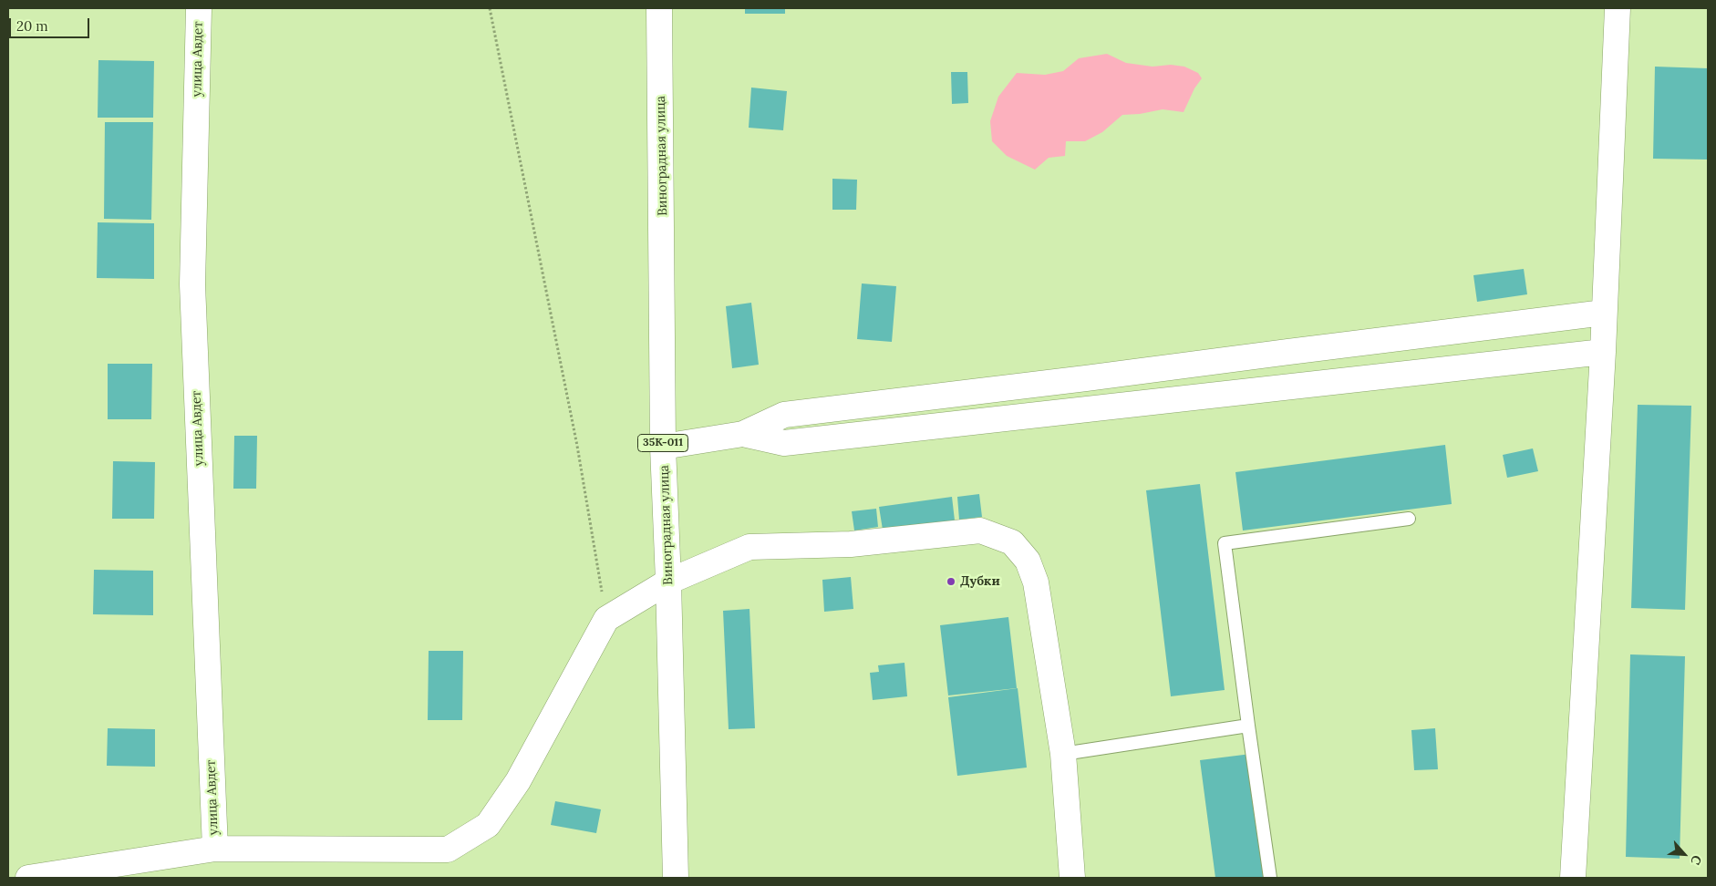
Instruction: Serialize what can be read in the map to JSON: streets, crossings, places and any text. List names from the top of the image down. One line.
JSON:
{"streets":{"street":["улица Авдет","Виноградная улица","35К-011"]},"places":["Дубки"],"scale_bar":"20 m","north":"bottom right"}
